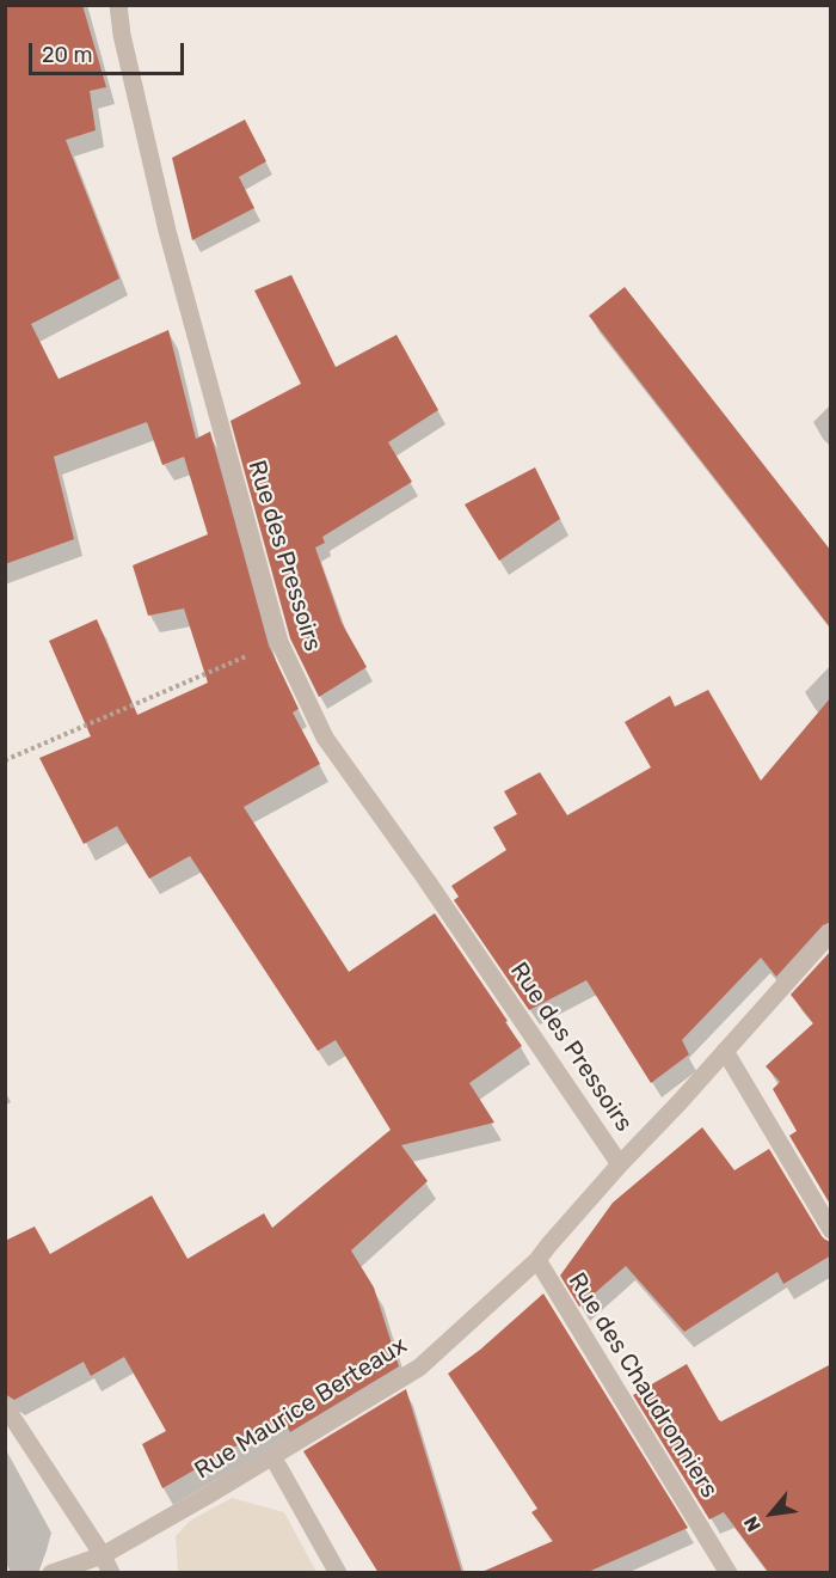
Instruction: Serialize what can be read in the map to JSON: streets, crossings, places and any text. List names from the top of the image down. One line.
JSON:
{"streets":{"street":["Rue des Pressoirs","Rue des Chaudronniers","Rue Maurice Berteaux"]},"crossings":[["Rue des Pressoirs","Rue Maurice Berteaux"],["Rue des Chaudronniers","Rue Maurice Berteaux"]],"scale_bar":"20 m","north":"bottom left"}
